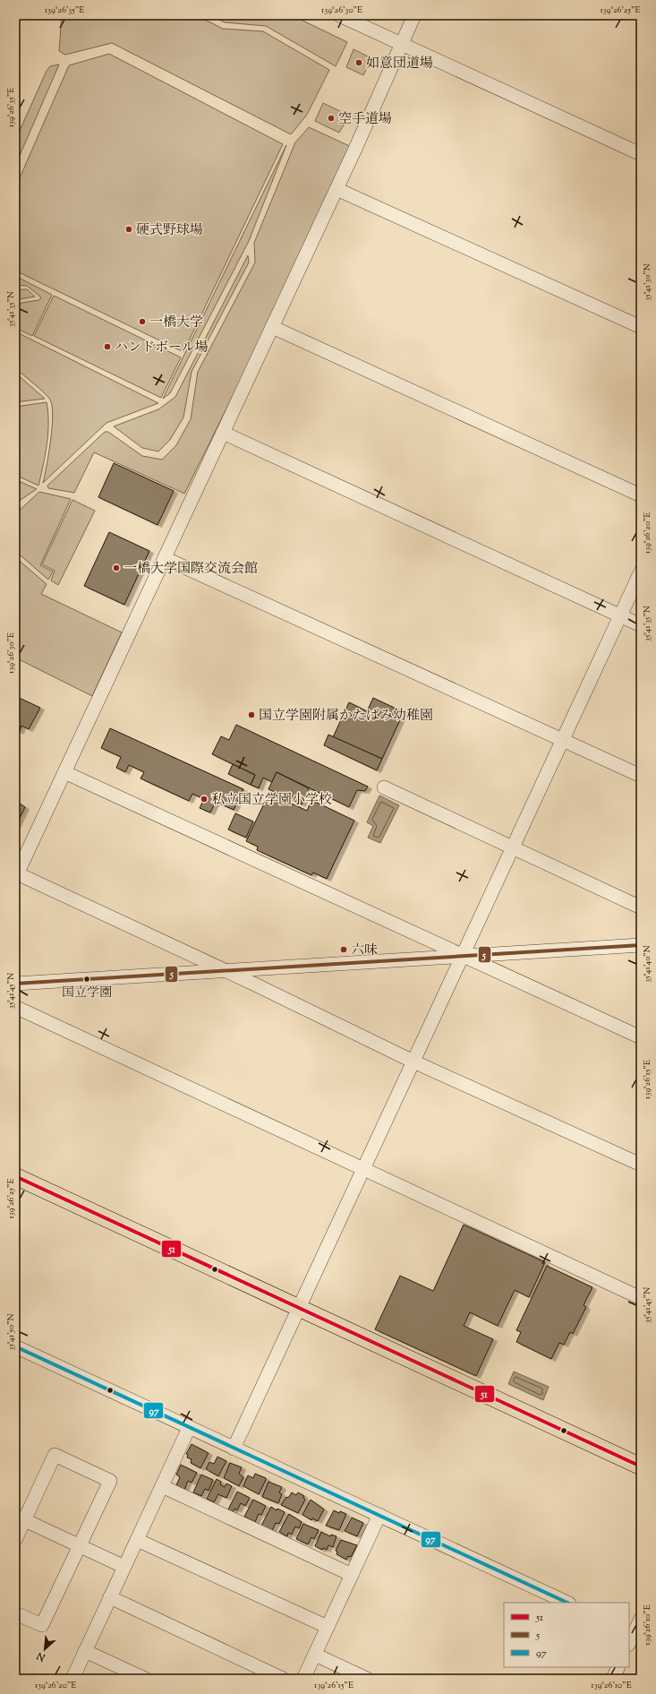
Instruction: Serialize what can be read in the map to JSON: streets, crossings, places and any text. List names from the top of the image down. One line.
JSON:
{"places":["如意団道場","空手道場","硬式野球場","一橋大学","ハンドボール場","一橋大学国際交流会館","国立学園附属かたばみ幼稚園","私立国立学園小学校","六味","国立学園"],"lines":["transit line 5","transit line 51","transit line 97"],"legend":["51","5","97"],"north":"bottom left","coordinates":["139°26'35\"E","139°26'30\"E","139°26'25\"E","35°41'30\"N","35°41'35\"N","139°26'20\"E","35°41'40\"N","35°41'45\"N","139°26'15\"E","35°41'50\"N","139°26'10\"E"]}
